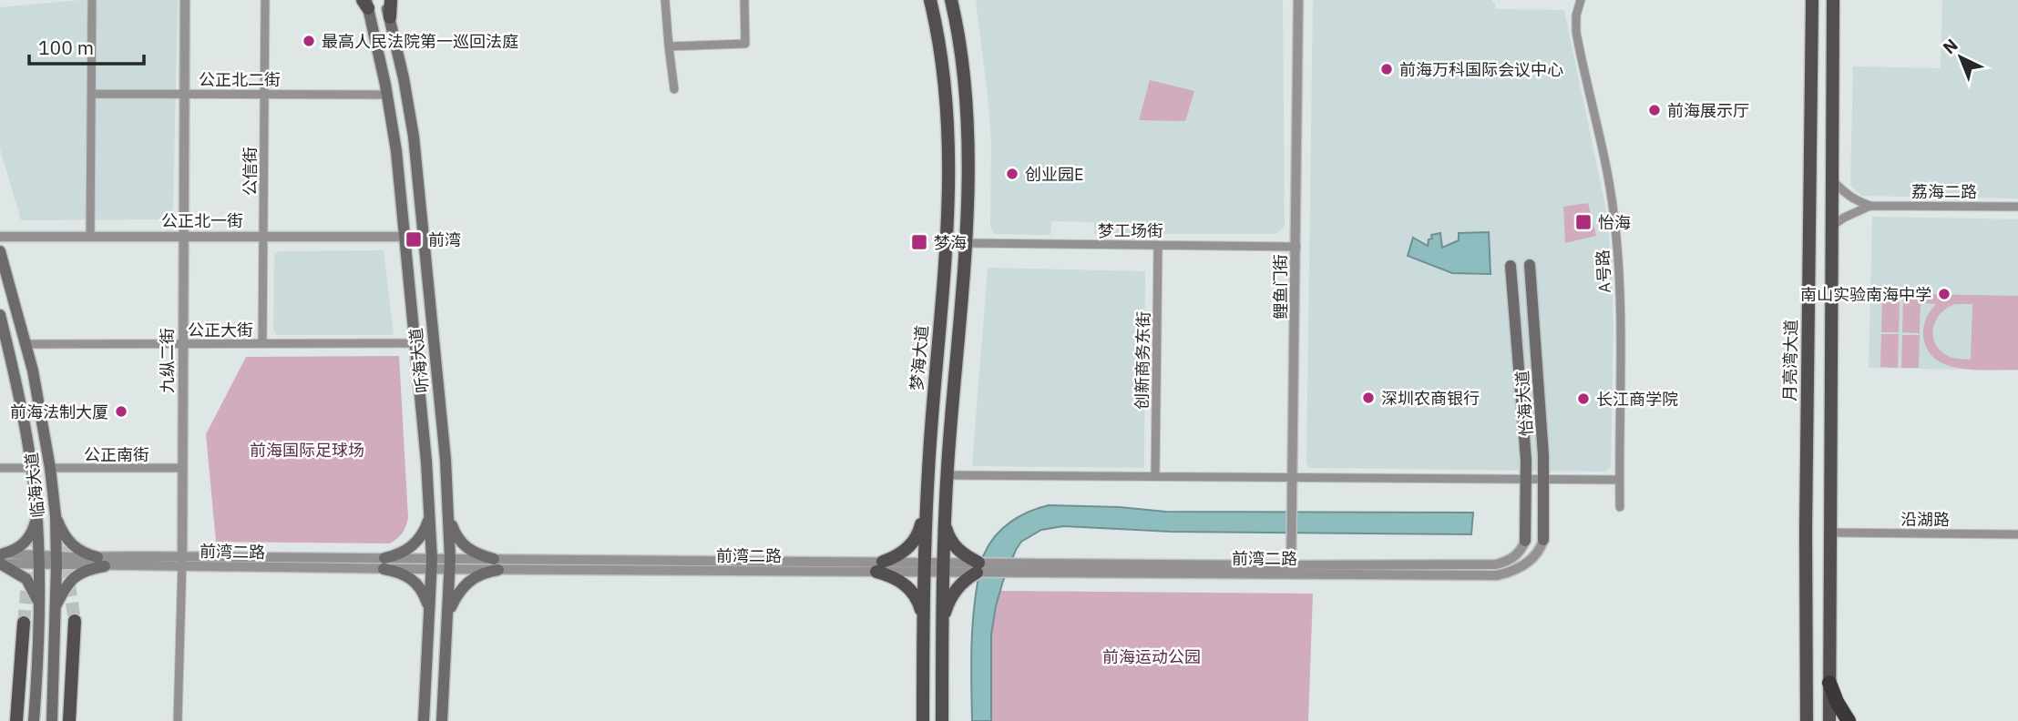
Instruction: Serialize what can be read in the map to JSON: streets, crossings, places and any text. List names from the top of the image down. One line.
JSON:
{"streets":{"main road":["梦海大道","听海大道","月亮湾大道","怡海大道","临海大道"],"street":["公正北二街","公信街","荔海二路","公正北一街","梦工场街","A号路","鲤鱼门街","公正大街","九纵二街","创新商务东街","公正南街","沿湖路","前湾二路"]},"crossings":[["公正北二街","公信街"],["公正北二街","九纵二街"],["公正北二街","听海大道"],["公信街","公正北一街"],["公信街","公正大街"],["公正北一街","九纵二街"],["公正北一街","听海大道"],["梦工场街","鲤鱼门街"],["梦工场街","创新商务东街"],["鲤鱼门街","前湾二路"],["公正大街","九纵二街"],["公正大街","听海大道"],["公正大街","临海大道"],["梦海大道","前湾二路"],["九纵二街","公正南街"],["九纵二街","前湾二路"],["听海大道","前湾二路"],["公正南街","临海大道"],["临海大道","前湾二路"]],"parks":["前海国际足球场","前海运动公园"],"places":{"other":["最高人民法院第一巡回法庭","前海万科国际会议中心","前海展示厅","创业园E","南山实验南海中学","深圳农商银行","长江商学院","前海法制大厦"],"transit":["怡海","前湾","梦海"]},"scale_bar":"100 m","north":"top left"}
